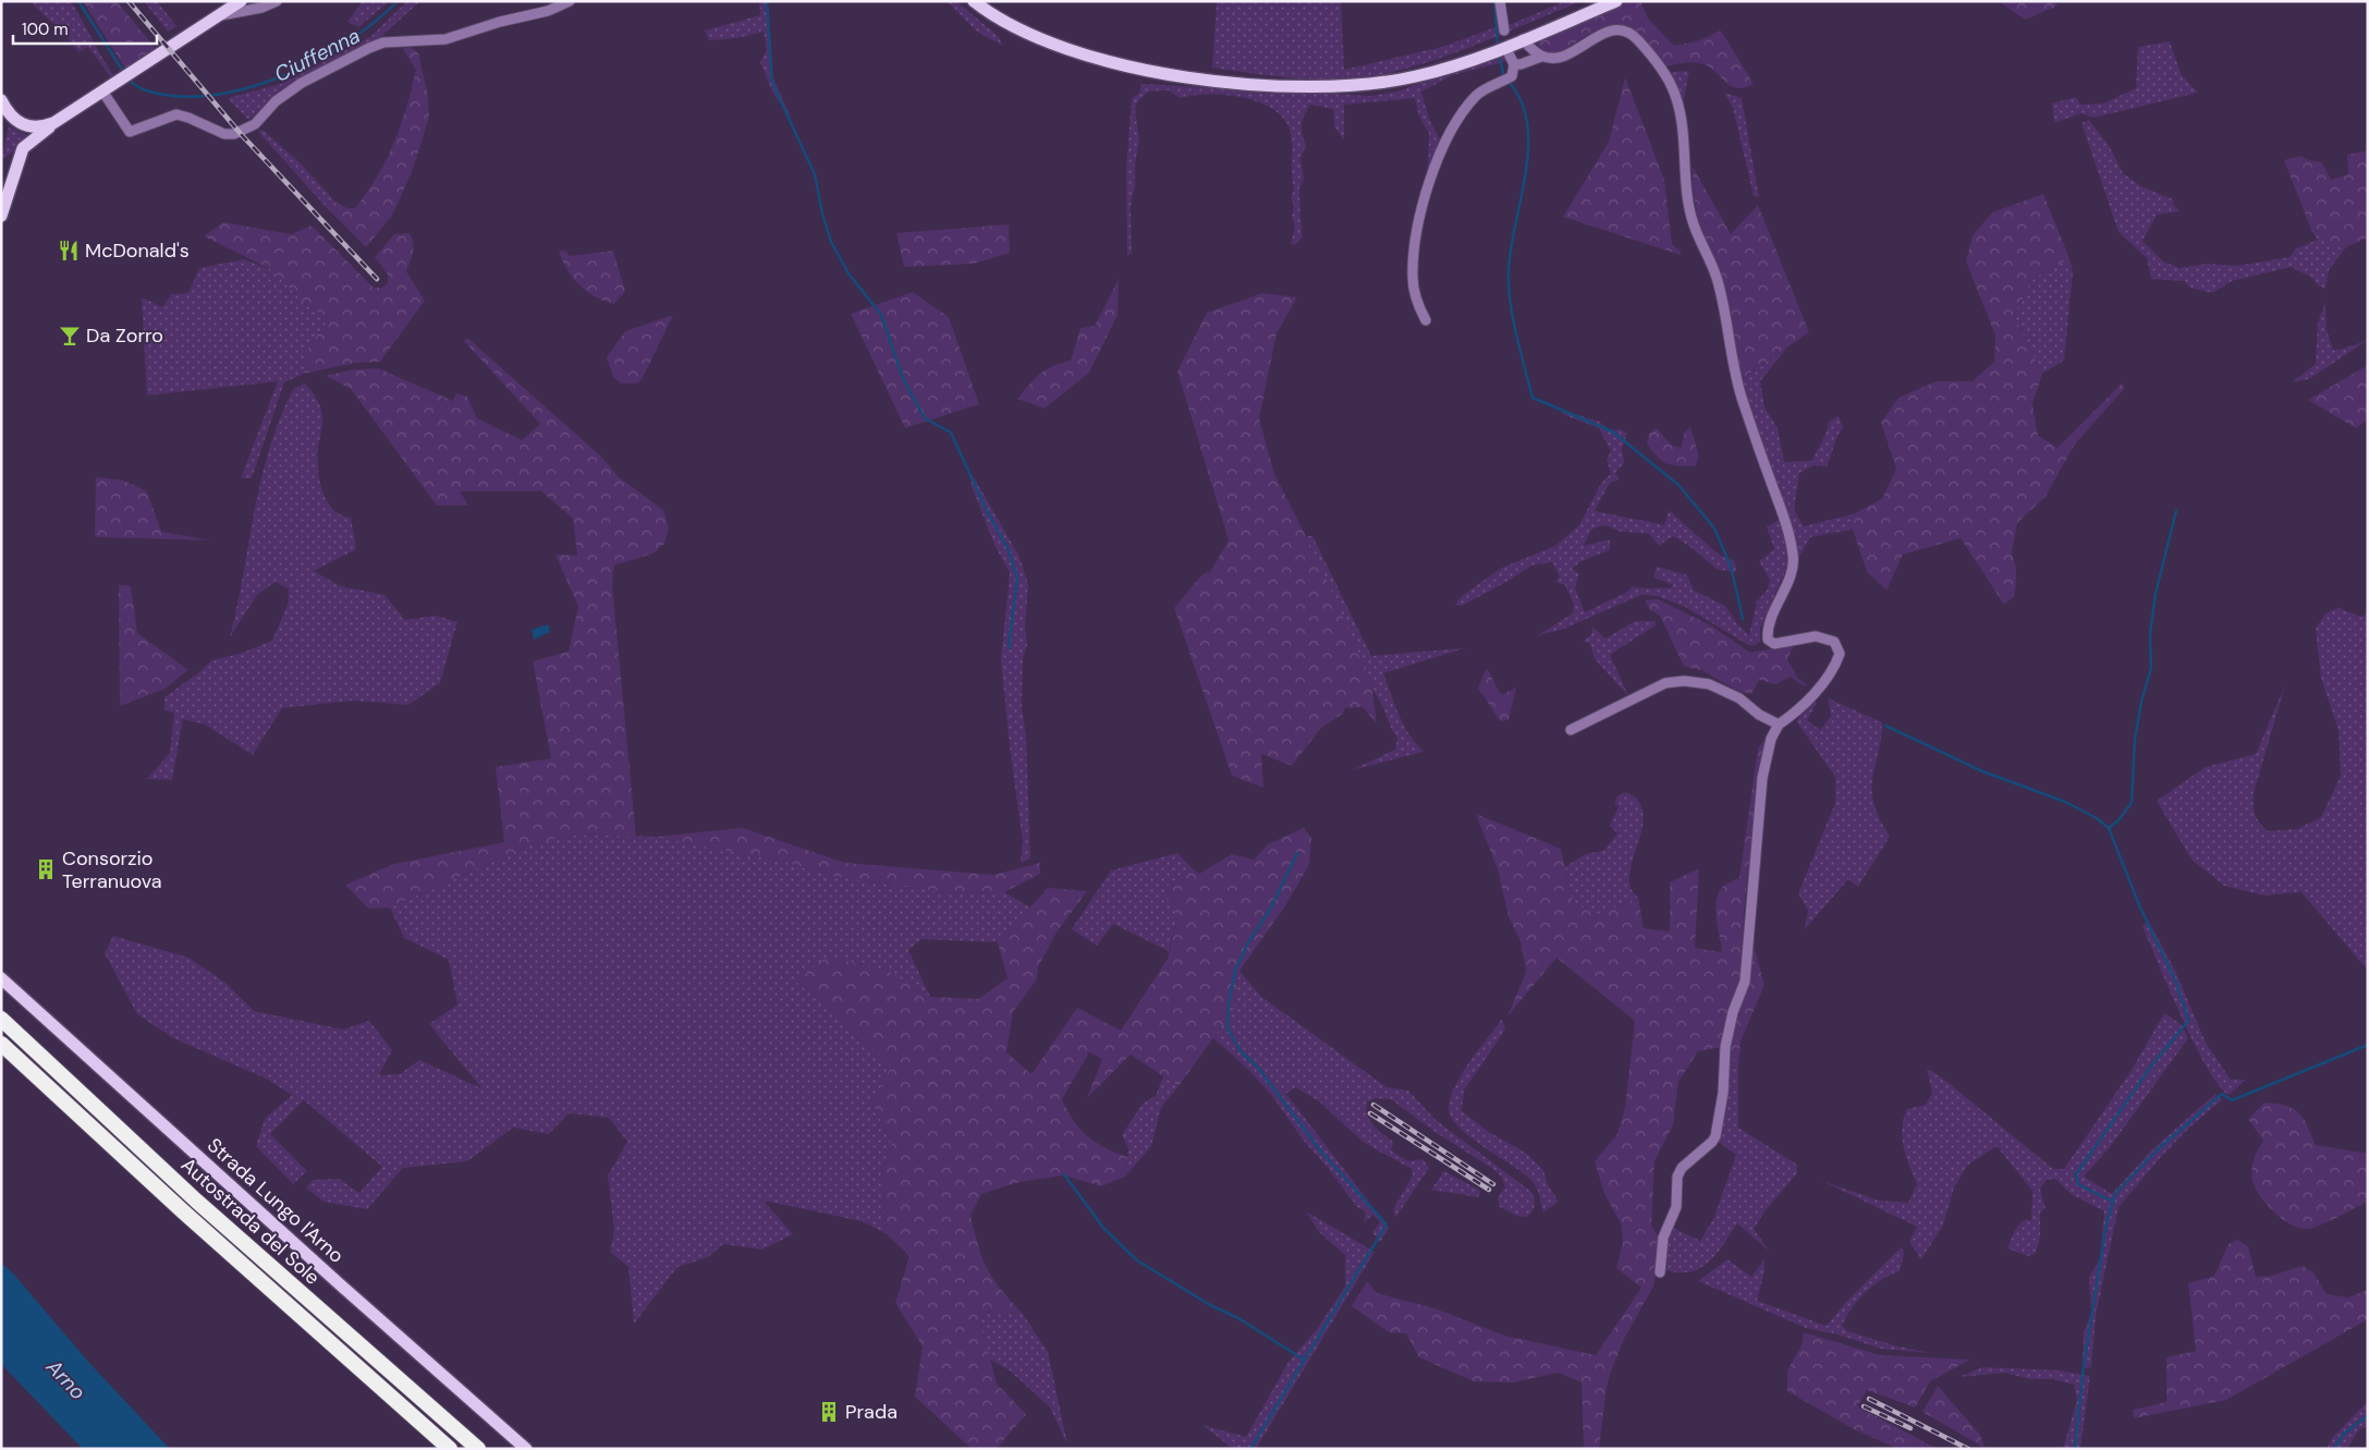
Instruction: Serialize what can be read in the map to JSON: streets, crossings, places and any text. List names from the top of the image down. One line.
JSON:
{"streets":{"highway":["Autostrada del Sole"],"main road":["Strada Lungo l'Arno"]},"water":["Ciuffenna","Arno"],"places":{"restaurant":["McDonald's"],"bar":["Da Zorro"],"building":["Consorzio Terranuova","Prada"]},"scale_bar":"100 m"}
